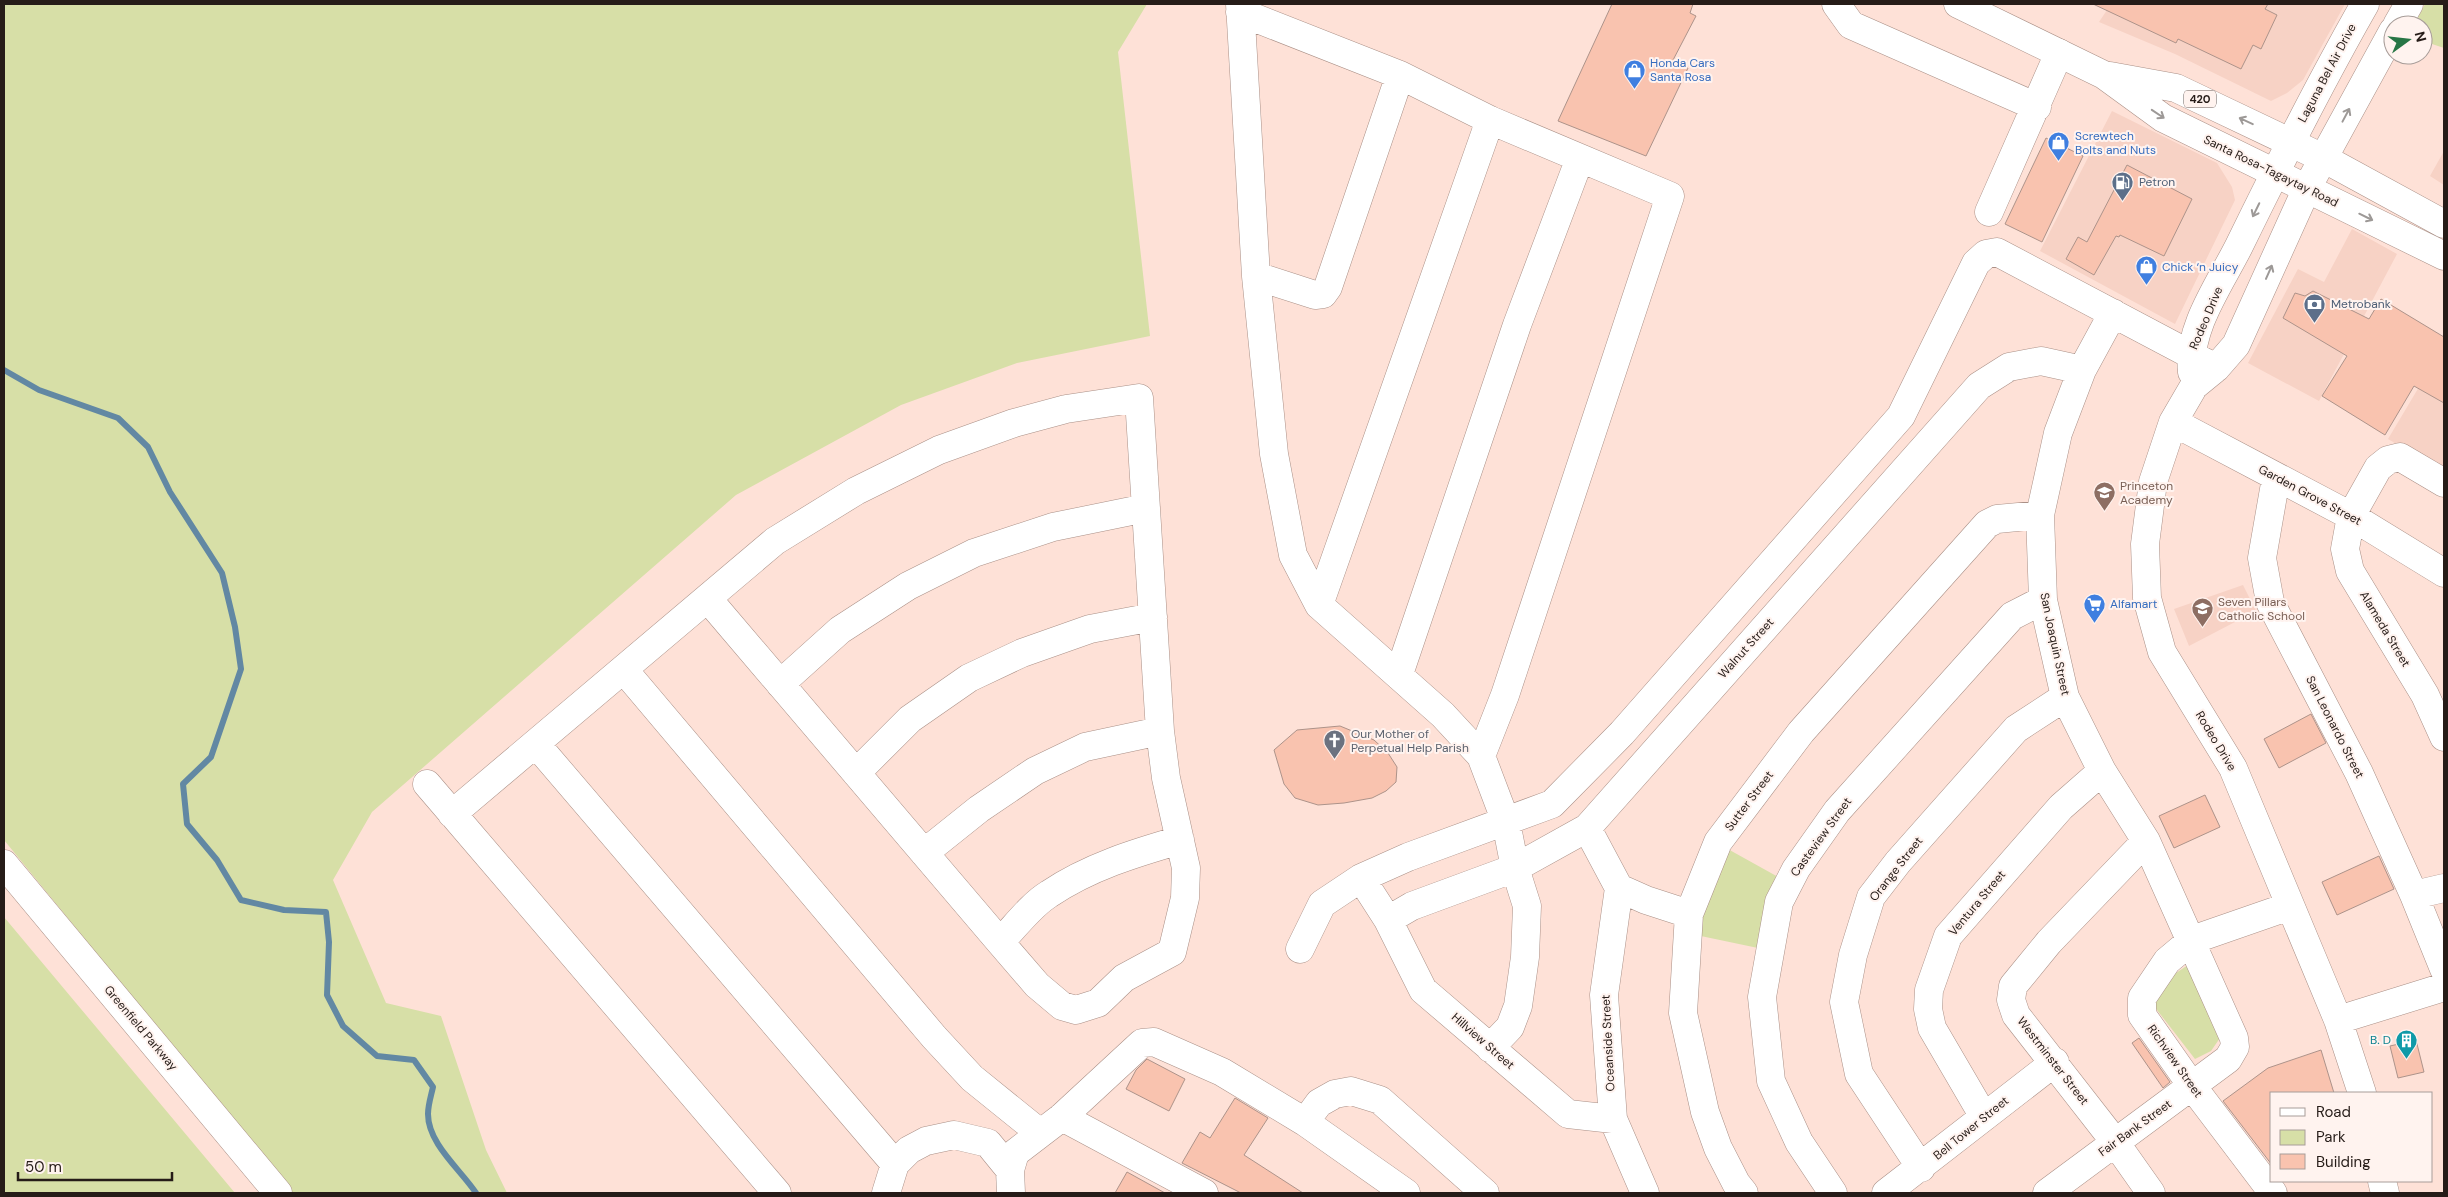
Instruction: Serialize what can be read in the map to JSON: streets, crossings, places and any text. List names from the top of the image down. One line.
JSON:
{"streets":{"street":["Laguna Bel Air Drive","420","Santa Rosa-Tagaytay Road","Rodeo Drive","Garden Grove Street","Alameda Street","San Joaquin Street","Walnut Street","San Leonardo Street","Sutter Street","Casteview Street","Orange Street","Ventura Street","Greenfield Parkway","Hillview Street","Oceanside Street","Westminster Street","Richview Street","Bell Tower Street","Fair Bank Street"]},"crossings":[["Laguna Bel Air Drive","Santa Rosa-Tagaytay Road"],["Laguna Bel Air Drive","Rodeo Drive"],["Santa Rosa-Tagaytay Road","Rodeo Drive"],["Rodeo Drive","Garden Grove Street"],["Rodeo Drive","Richview Street"],["Garden Grove Street","Alameda Street"],["Garden Grove Street","San Leonardo Street"],["San Joaquin Street","Walnut Street"],["San Joaquin Street","Sutter Street"],["San Joaquin Street","Casteview Street"],["San Joaquin Street","Orange Street"],["San Joaquin Street","Ventura Street"],["San Joaquin Street","Westminster Street"],["San Joaquin Street","Richview Street"],["San Joaquin Street","Fair Bank Street"],["Walnut Street","Hillview Street"],["Orange Street","Bell Tower Street"],["Ventura Street","Bell Tower Street"],["Hillview Street","Oceanside Street"],["Westminster Street","Bell Tower Street"],["Westminster Street","Fair Bank Street"],["Richview Street","Fair Bank Street"]],"places":{"shop":["Honda Cars Santa Rosa","Screwtech Bolts and Nuts","Chick ‘n Juicy"],"fuel station":["Petron"],"bank":["Metrobank"],"school or university":["Princeton Academy","Seven Pillars Catholic School"],"supermarket":["Alfamart"],"church":["Our Mother of Perpetual Help Parish"],"building":["B. D"]},"legend":["Road","Park","Building"],"scale_bar":"50 m","north":"right"}
